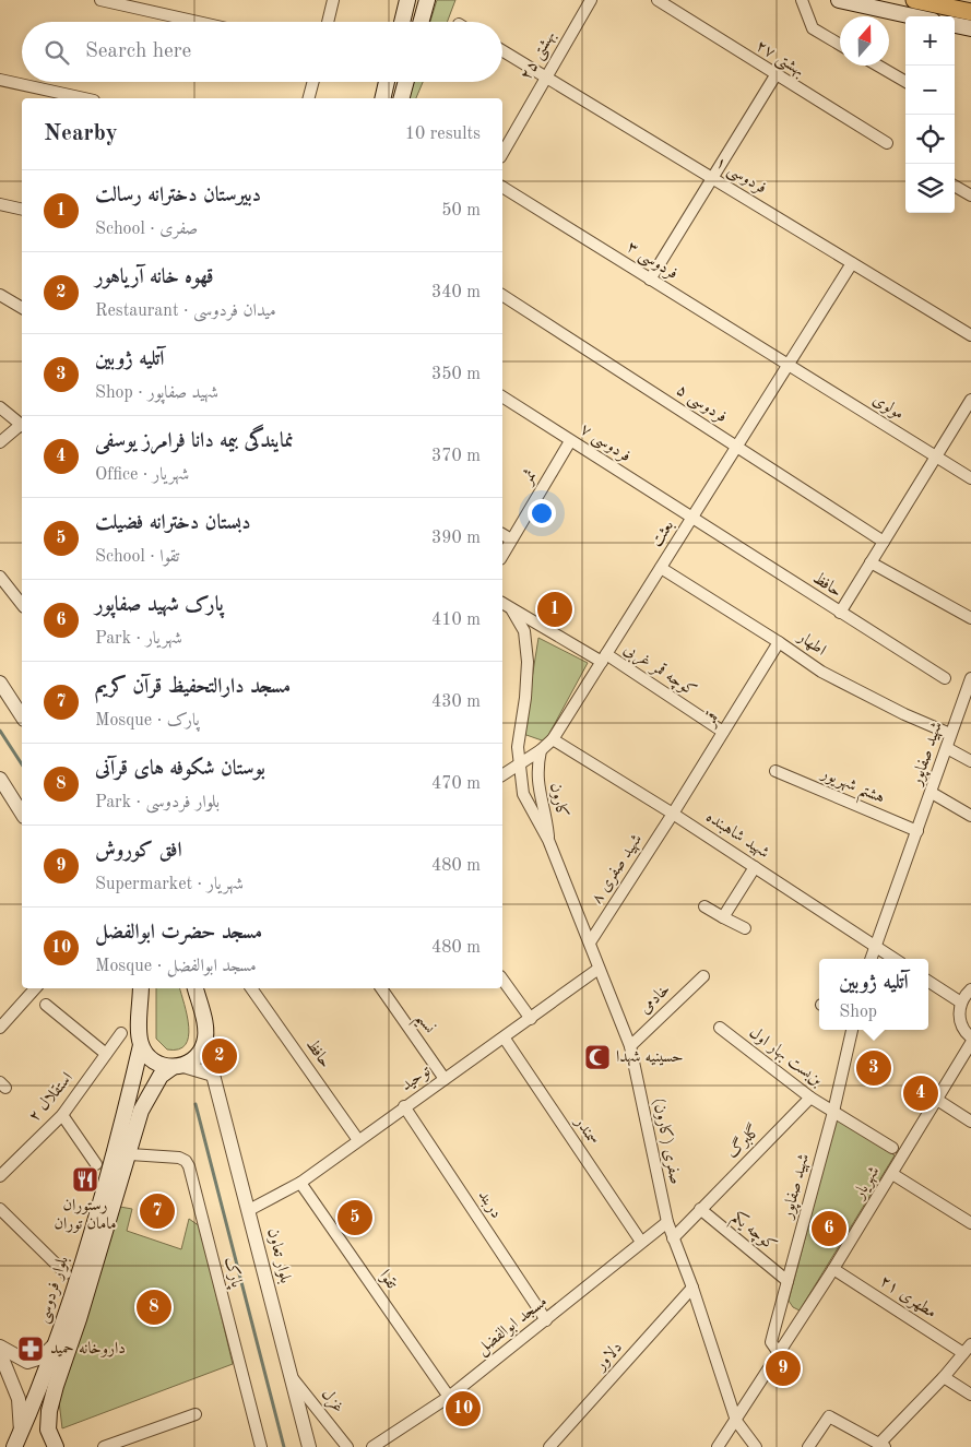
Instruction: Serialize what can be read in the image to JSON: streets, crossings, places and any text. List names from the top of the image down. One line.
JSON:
{"streets":{"main road":["بلوار فردوسی"],"street":["بهشتی ۲۵","بهشتی ۲۷","فردوسی ۱","فردوسی ۳","فردوسی ۵","مولوی","فردوسی ۷","ثمر","بعثت","حافظ","اطهار","کوچه قمر غربی","قمر","شهید صفاپور","هشتم شهریور","کارون","شهید شاهبنده","شهید صفری ۸","خادمی","نسیم","بن‌بست بهار اول","توحید","استقلال ۲","سمندر","صفری (کارون)","گلبرگ","شهریار","دربند","کوچه یکم","بلوار تعاون","پارک","تقوا","مطهری ۲۱","مسجد ابوالفضل","دلاور","غزل"]},"crossings":[["بهشتی ۲۵","فردوسی ۱"],["فردوسی ۱","بعثت"],["فردوسی ۳","مولوی"],["فردوسی ۳","بعثت"],["فردوسی ۵","بعثت"],["مولوی","بعثت"],["فردوسی ۷","ثمر"],["فردوسی ۷","بعثت"],["فردوسی ۷","حافظ"],["بعثت","حافظ"],["بعثت","اطهار"],["بعثت","کوچه قمر غربی"],["بعثت","کارون"],["بعثت","شهید شاهبنده"],["حافظ","توحید"],["اطهار","قمر"],["اطهار","شهید صفاپور"],["کوچه قمر غربی","قمر"],["کوچه قمر غربی","کارون"],["قمر","شهید شاهبنده"],["قمر","شهید صفری ۸"],["شهید صفاپور","هشتم شهریور"],["شهید صفاپور","شهید شاهبنده"],["شهید صفاپور","بن‌بست بهار اول"],["شهید صفاپور","شهریار"],["شهید صفاپور","کوچه یکم"],["کارون","صفری (کارون)"],["شهید شاهبنده","شهید صفری ۸"],["شهید صفری ۸","صفری (کارون)"],["خادمی","صفری (کارون)"],["نسیم","توحید"],["بن‌بست بهار اول","گلبرگ"],["توحید","سمندر"],["توحید","صفری (کارون)"],["توحید","دربند"],["توحید","بلوار تعاون"],["توحید","تقوا"],["سمندر","مسجد ابوالفضل"],["صفری (کارون)","گلبرگ"],["صفری (کارون)","شهریار"],["صفری (کارون)","مسجد ابوالفضل"],["صفری (کارون)","دلاور"],["گلبرگ","کوچه یکم"],["شهریار","مطهری ۲۱"],["دربند","مسجد ابوالفضل"],["بلوار تعاون","بلوار فردوسی"],["بلوار تعاون","غزل"],["پارک","بلوار فردوسی"],["تقوا","مسجد ابوالفضل"]],"places":{"mosque":["حسینیه شهدا"],"restaurant":["رستوران مامان توران"],"pharmacy":["داروخانه حمید"]},"north":"top","page":{"map_buttons":["+","−"],"search":"Search here","heading":["Nearby","10 results"],"list":[{"mark":"1","name":"دبیرستان دخترانه رسالت","note":"School · صفری","value":"50 m"},{"mark":"2","name":"قهوه خانه آریاهور","note":"Restaurant · میدان فردوسی","value":"340 m"},{"mark":"3","name":"آتلیه ژوبین","note":"Shop · شهید صفاپور","value":"350 m"},{"mark":"4","name":"نمایندگی بیمه دانا فرامرز یوسفی","note":"Office · شهریار","value":"370 m"},{"mark":"5","name":"دبستان دخترانه فضیلت","note":"School · تقوا","value":"390 m"},{"mark":"6","name":"پارک شهید صفاپور","note":"Park · شهریار","value":"410 m"},{"mark":"7","name":"مسجد دارالتحفیظ قرآن کریم","note":"Mosque · پارک","value":"430 m"},{"mark":"8","name":"بوستان شکوفه های قرآنی","note":"Park · بلوار فردوسی","value":"470 m"},{"mark":"9","name":"افق کوروش","note":"Supermarket · شهریار","value":"480 m"},{"mark":"10","name":"مسجد حضرت ابوالفضل","note":"Mosque · مسجد ابوالفضل","value":"480 m"}],"pins":["1","2","3","4","7","5","6","8","9","10"],"popup":["آتلیه ژوبین","Shop"]}}
